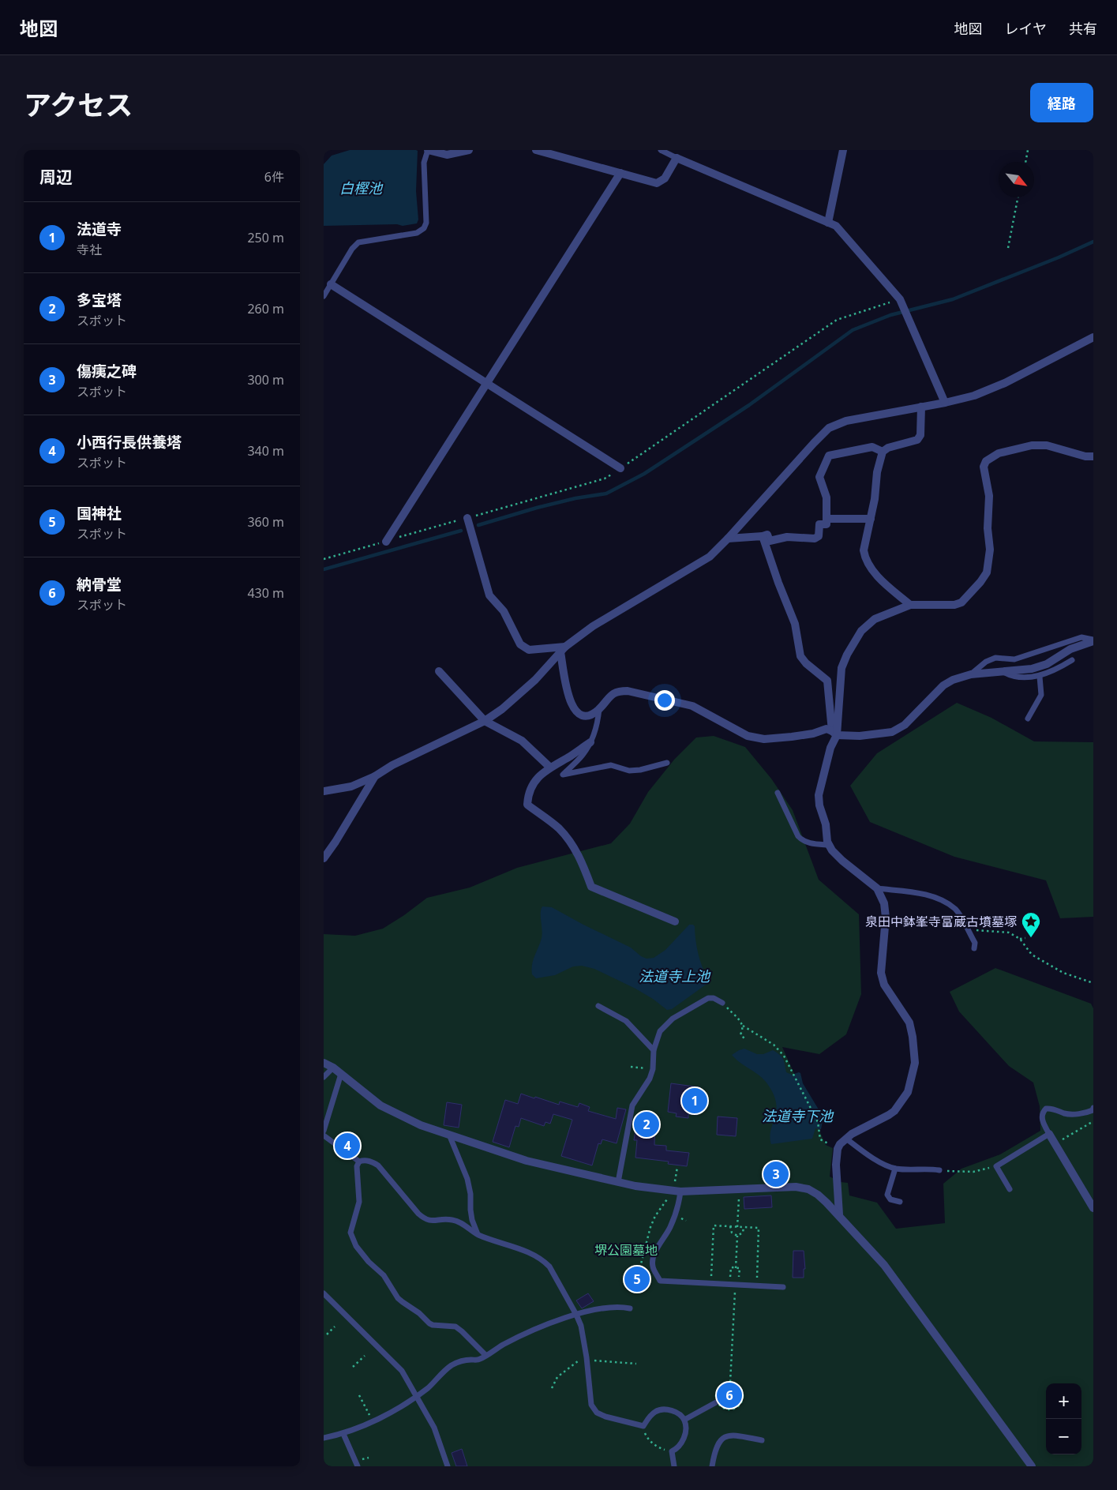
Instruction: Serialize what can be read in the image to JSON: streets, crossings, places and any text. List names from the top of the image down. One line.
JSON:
{"water":["白樫池","法道寺上池","法道寺下池"],"parks":["堺公園墓地"],"places":{"place":["泉田中鉢峯寺富蔵古墳墓塚"]},"north":"bottom right","page":{"header":"地図","nav":["地図","レイヤ","共有"],"title":"アクセス","buttons":"経路","heading":["周辺","6件"],"list":[{"mark":"1","name":"法道寺","note":"寺社","value":"250 m"},{"mark":"2","name":"多宝塔","note":"スポット","value":"260 m"},{"mark":"3","name":"傷痍之碑","note":"スポット","value":"300 m"},{"mark":"4","name":"小西行長供養塔","note":"スポット","value":"340 m"},{"mark":"5","name":"国神社","note":"スポット","value":"360 m"},{"mark":"6","name":"納骨堂","note":"スポット","value":"430 m"}],"pins":["1","2","4","3","5","6"],"map_buttons":["+","−"]}}
